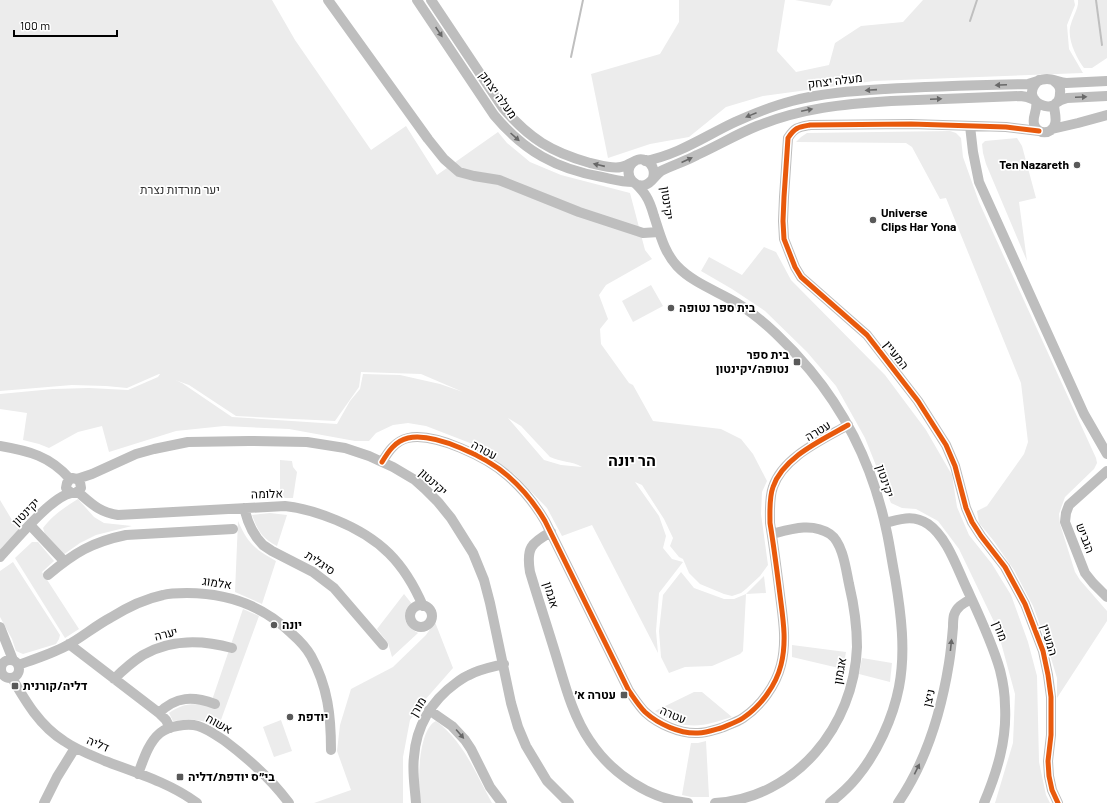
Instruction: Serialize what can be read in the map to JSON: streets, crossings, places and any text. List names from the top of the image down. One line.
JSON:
{"streets":{"street":["מעלה יצחק","יקינטון","המעיין","עטרה","אלומה","הגביש","סיגלית","אלמוג","אגמון","מורן","יערה","ניצן","אשוח","דליה"]},"crossings":[["מעלה יצחק","יקינטון"],["יקינטון","עטרה"],["יקינטון","אלומה"],["יקינטון","מורן"],["עטרה","אגמון"],["אלומה","סיגלית"],["אלמוג","דליה"],["מורן","ניצן"]],"one_way":["ניצן"],"districts":["הר יונה"],"parks":["יער מורדות נצרת"],"places":{"other":["Ten Nazareth","Universe Clips Har Yona","בית ספר נטופה","יונה","יודפת"],"transit":["בית ספר נטופה/יקינטון","דליה/קורנית","עטרה א׳","בי״ס יודפת/דליה"]},"scale_bar":"100 m"}
